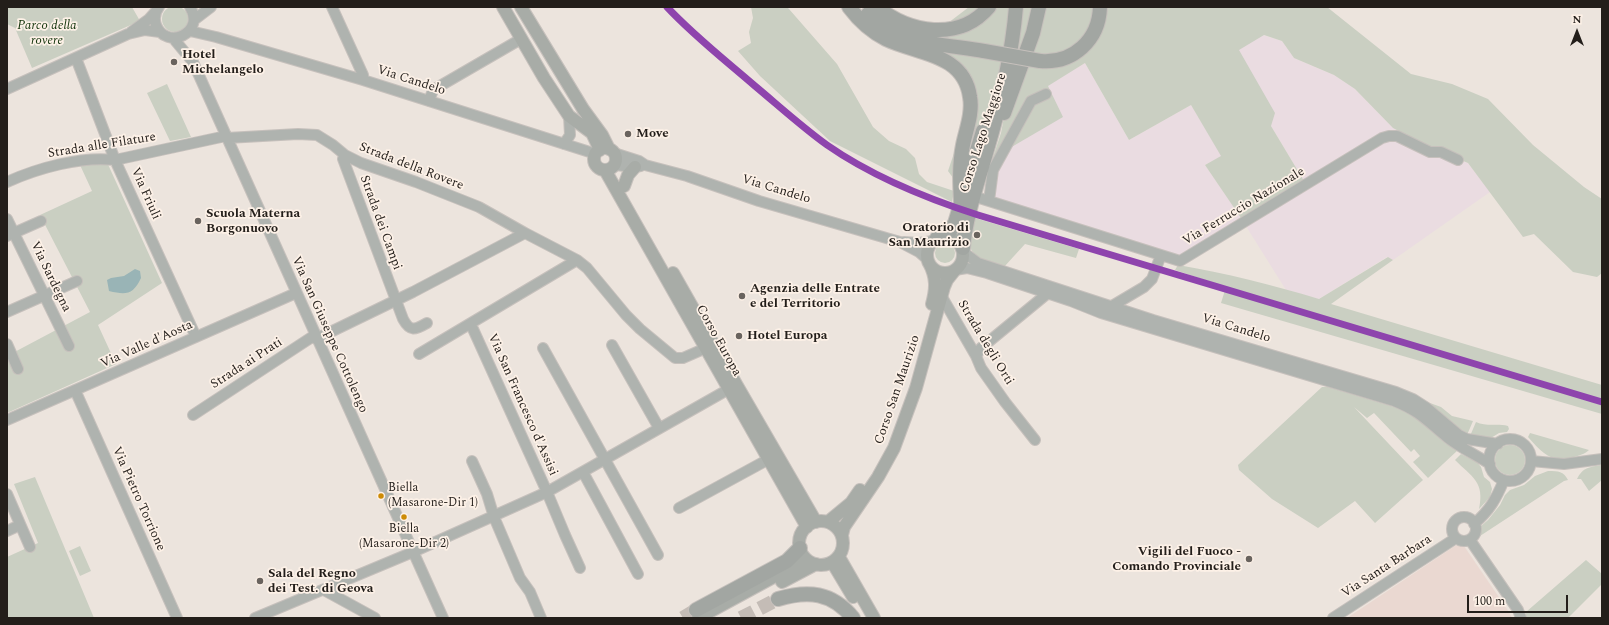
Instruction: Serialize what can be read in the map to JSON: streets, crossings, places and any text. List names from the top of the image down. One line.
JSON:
{"streets":{"highway":["Corso Lago Maggiore"],"main road":["Corso Europa","Corso San Maurizio"],"street":["Via Candelo","Strada alle Filature","Strada della Rovere","Via Friuli","Via Ferruccio Nazionale","Strada dei Campi","Via Sardegna","Via San Giuseppe Cottolengo","Strada degli Orti","Via Valle d'Aosta","Strada ai Prati","Via San Francesco d'Assisi","Via Pietro Torrione","Via Santa Barbara"]},"crossings":[["Via Candelo","Corso Lago Maggiore"],["Via Candelo","Via San Giuseppe Cottolengo"],["Via Candelo","Corso Europa"],["Via Candelo","Corso San Maurizio"],["Corso Lago Maggiore","Via Ferruccio Nazionale"],["Corso Lago Maggiore","Corso San Maurizio"],["Strada alle Filature","Strada della Rovere"],["Strada alle Filature","Via Friuli"],["Strada alle Filature","Via San Giuseppe Cottolengo"],["Strada della Rovere","Strada dei Campi"],["Strada della Rovere","Via San Giuseppe Cottolengo"],["Strada della Rovere","Corso Europa"],["Via Friuli","Via Valle d'Aosta"],["Via San Giuseppe Cottolengo","Via Valle d'Aosta"],["Via San Giuseppe Cottolengo","Strada ai Prati"],["Corso Europa","Corso San Maurizio"],["Strada degli Orti","Corso San Maurizio"],["Via Valle d'Aosta","Via Pietro Torrione"]],"parks":["Parco della rovere"],"places":["Hotel Michelangelo","Move","Scuola Materna Borgonuovo","Oratorio di San Maurizio","Agenzia delle Entrate e del Territorio","Hotel Europa","Biella (Masarone-Dir 1)","Biella (Masarone-Dir 2)","Vigili del Fuoco - Comando Provinciale","Sala del Regno dei Test. di Geova"],"scale_bar":"100 m","north":"top"}
